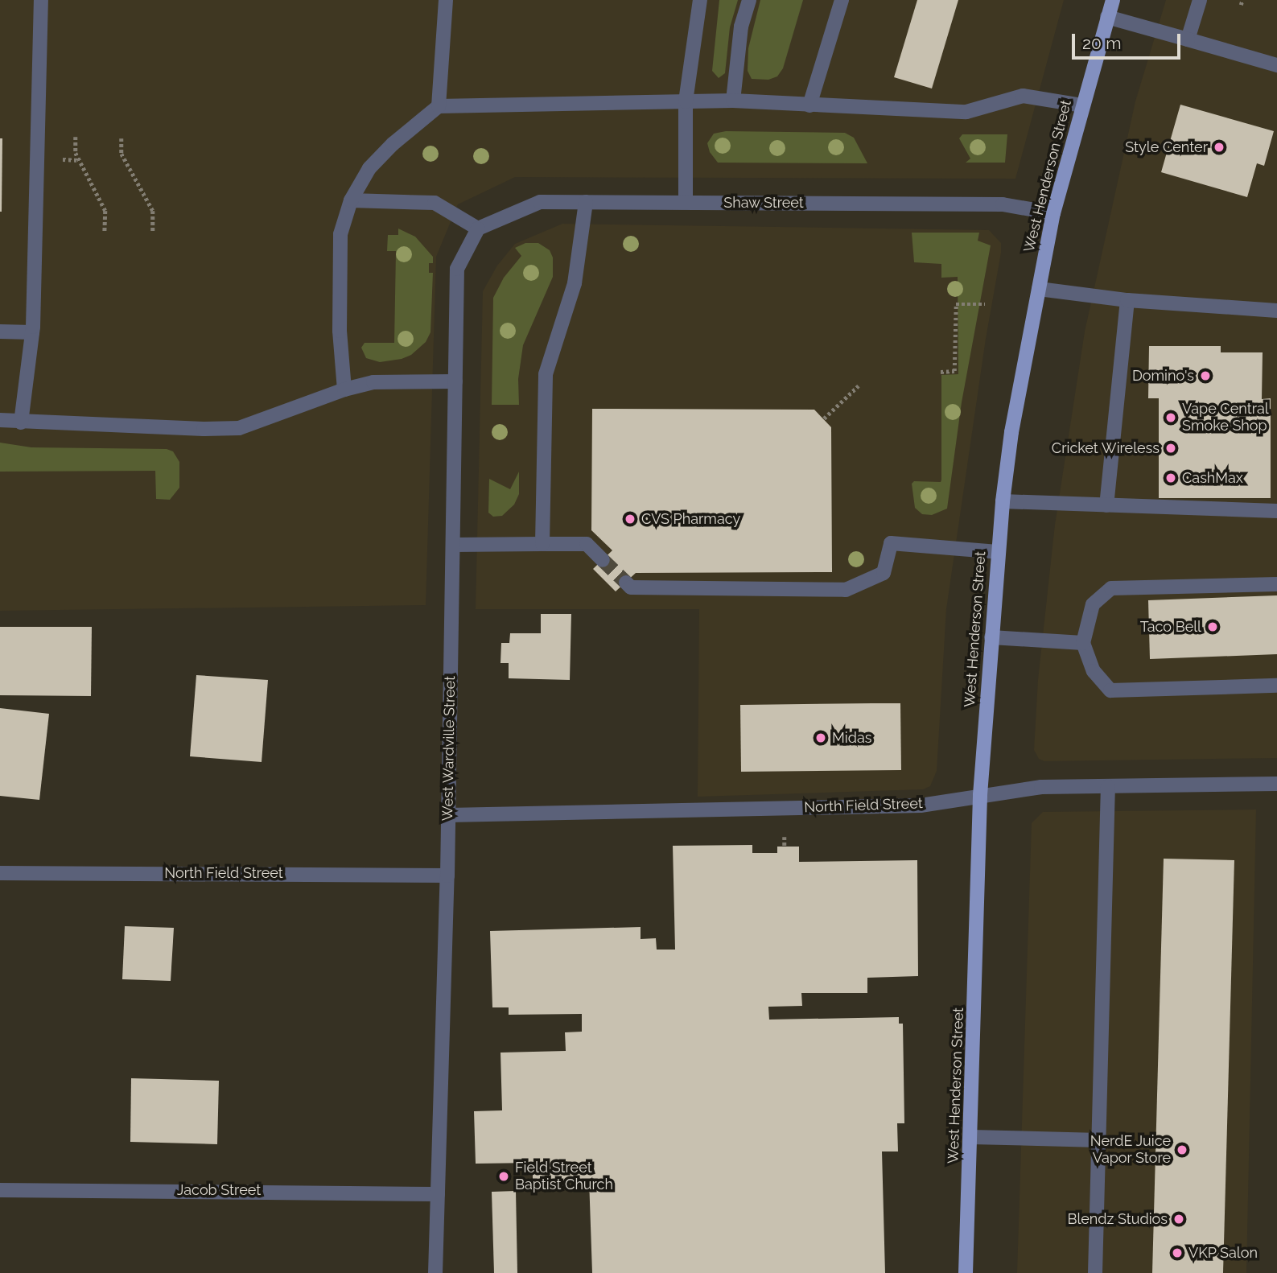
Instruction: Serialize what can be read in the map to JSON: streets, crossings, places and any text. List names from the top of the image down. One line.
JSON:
{"streets":{"main road":["West Henderson Street"],"street":["Shaw Street","West Wardville Street","North Field Street","Jacob Street"]},"crossings":[["West Henderson Street","Shaw Street"],["West Henderson Street","North Field Street"],["Shaw Street","West Wardville Street"],["West Wardville Street","North Field Street"],["West Wardville Street","Jacob Street"]],"places":["Style Center","Domino's","Vape Central Smoke Shop","Cricket Wireless","CashMax","CVS Pharmacy","Taco Bell","Midas","NerdE Juice Vapor Store","Field Street Baptist Church","Blendz Studios","VKP Salon"],"scale_bar":"20 m"}
